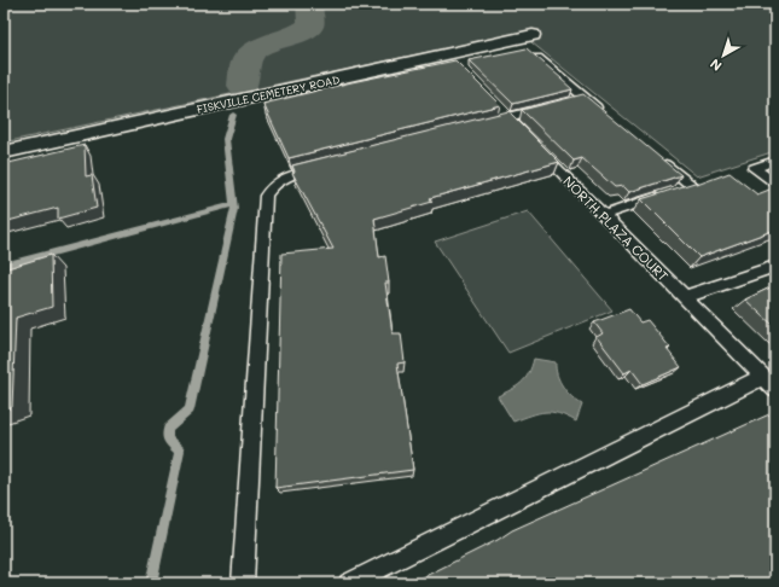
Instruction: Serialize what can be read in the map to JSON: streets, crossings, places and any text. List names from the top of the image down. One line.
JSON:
{"streets":{"street":["FISKVILLE CEMETERY ROAD"],"lane":["NORTH PLAZA COURT"]},"north":"bottom left"}
